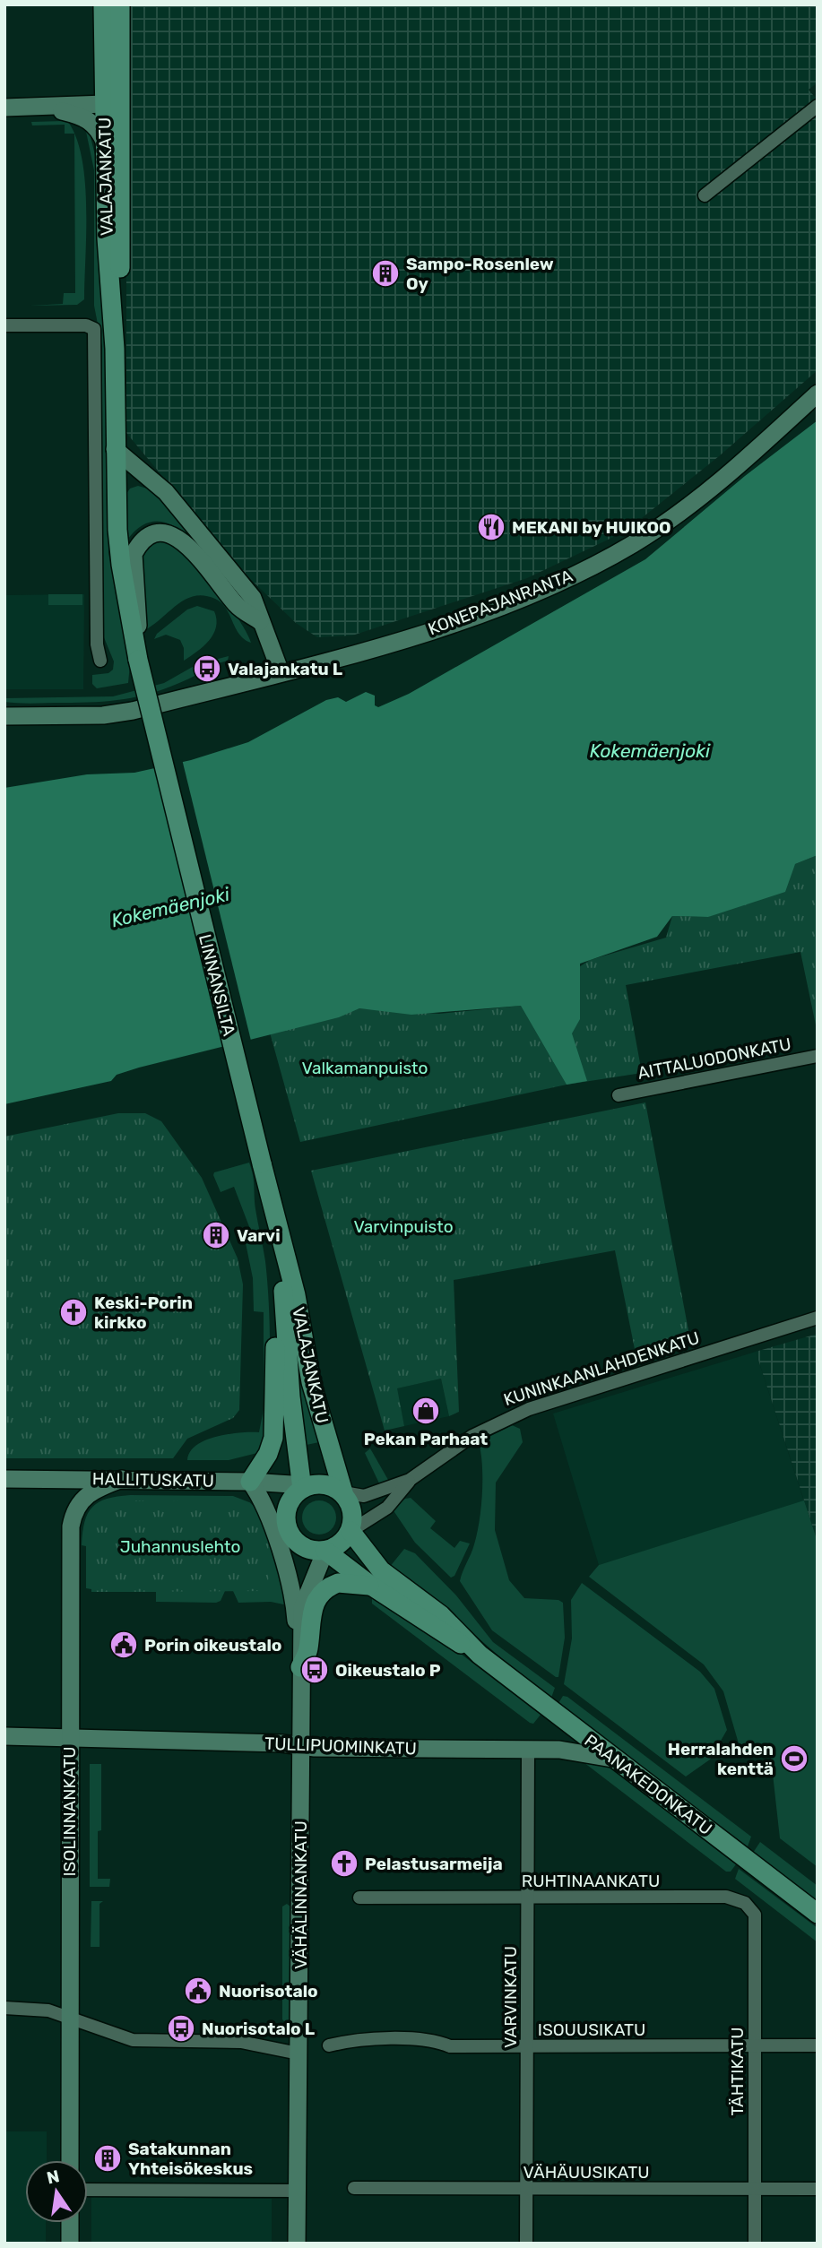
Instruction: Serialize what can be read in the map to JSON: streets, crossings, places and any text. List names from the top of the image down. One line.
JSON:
{"streets":{"main road":["VALAJANKATU","KONEPAJANRANTA","LINNANSILTA","HALLITUSKATU","TULLIPUOMINKATU","PAANAKEDONKATU","ISOLINNANKATU","VÄHÄLINNANKATU"],"street":["AITTALUODONKATU","KUNINKAANLAHDENKATU","RUHTINAANKATU","VARVINKATU","ISOUUSIKATU","TÄHTIKATU","VÄHÄUUSIKATU"]},"crossings":[["VALAJANKATU","LINNANSILTA"],["VALAJANKATU","KUNINKAANLAHDENKATU"],["VALAJANKATU","HALLITUSKATU"],["VALAJANKATU","PAANAKEDONKATU"],["VALAJANKATU","VÄHÄLINNANKATU"],["KUNINKAANLAHDENKATU","HALLITUSKATU"],["KUNINKAANLAHDENKATU","PAANAKEDONKATU"],["KUNINKAANLAHDENKATU","VÄHÄLINNANKATU"],["HALLITUSKATU","PAANAKEDONKATU"],["HALLITUSKATU","ISOLINNANKATU"],["HALLITUSKATU","VÄHÄLINNANKATU"],["TULLIPUOMINKATU","PAANAKEDONKATU"],["TULLIPUOMINKATU","ISOLINNANKATU"],["TULLIPUOMINKATU","VÄHÄLINNANKATU"],["TULLIPUOMINKATU","VARVINKATU"],["PAANAKEDONKATU","VÄHÄLINNANKATU"],["RUHTINAANKATU","VARVINKATU"],["RUHTINAANKATU","TÄHTIKATU"],["VARVINKATU","ISOUUSIKATU"],["VARVINKATU","VÄHÄUUSIKATU"],["ISOUUSIKATU","TÄHTIKATU"],["TÄHTIKATU","VÄHÄUUSIKATU"]],"water":["Kokemäenjoki"],"parks":["Valkamanpuisto","Varvinpuisto","Juhannuslehto"],"places":{"building":["Sampo-Rosenlew Oy","Varvi","Satakunnan Yhteisökeskus"],"restaurant":["MEKANI by HUIKOO"],"bus stop":["Valajankatu L","Oikeustalo P","Nuorisotalo L"],"church":["Keski-Porin kirkko","Pelastusarmeija"],"shop":["Pekan Parhaat"],"public building":["Porin oikeustalo","Nuorisotalo"],"sports":["Herralahden kenttä"]},"north":"top"}
